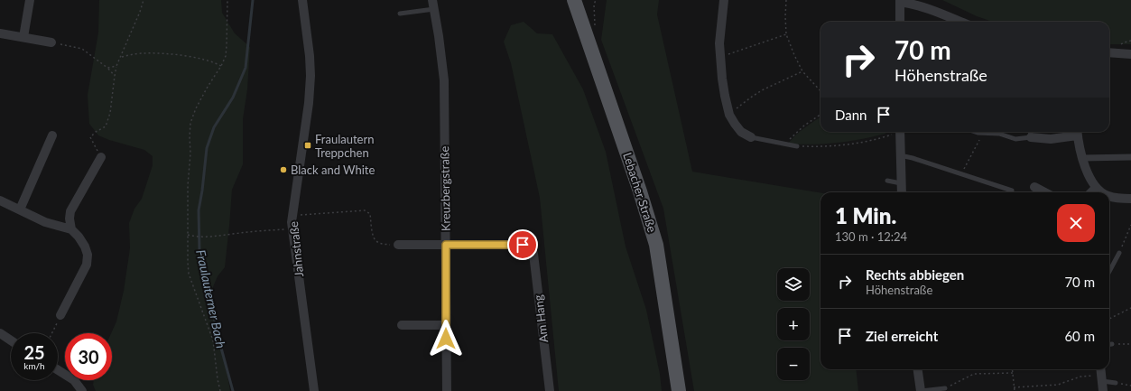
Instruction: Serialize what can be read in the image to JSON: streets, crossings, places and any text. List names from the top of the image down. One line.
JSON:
{"streets":{"main road":["Lebacher Straße"],"street":["Kreuzbergstraße","Jahnstraße","Am Hang"]},"crossings":[["Kreuzbergstraße","Am Hang"]],"water":["Fraulauterner Bach"],"places":{"transit":["Fraulautern Treppchen"],"other":["Black and White"]},"page":{"turn":["70 m","Höhenstraße"],"then":"Dann","heading":["1 Min.","130 m · 12:24"],"list":[{"name":"Rechts abbiegen","note":"Höhenstraße","value":"70 m"},{"name":"Ziel erreicht","value":"60 m"}],"map_buttons":["+","−"],"speed":"25 km/h","limit":"30"}}
